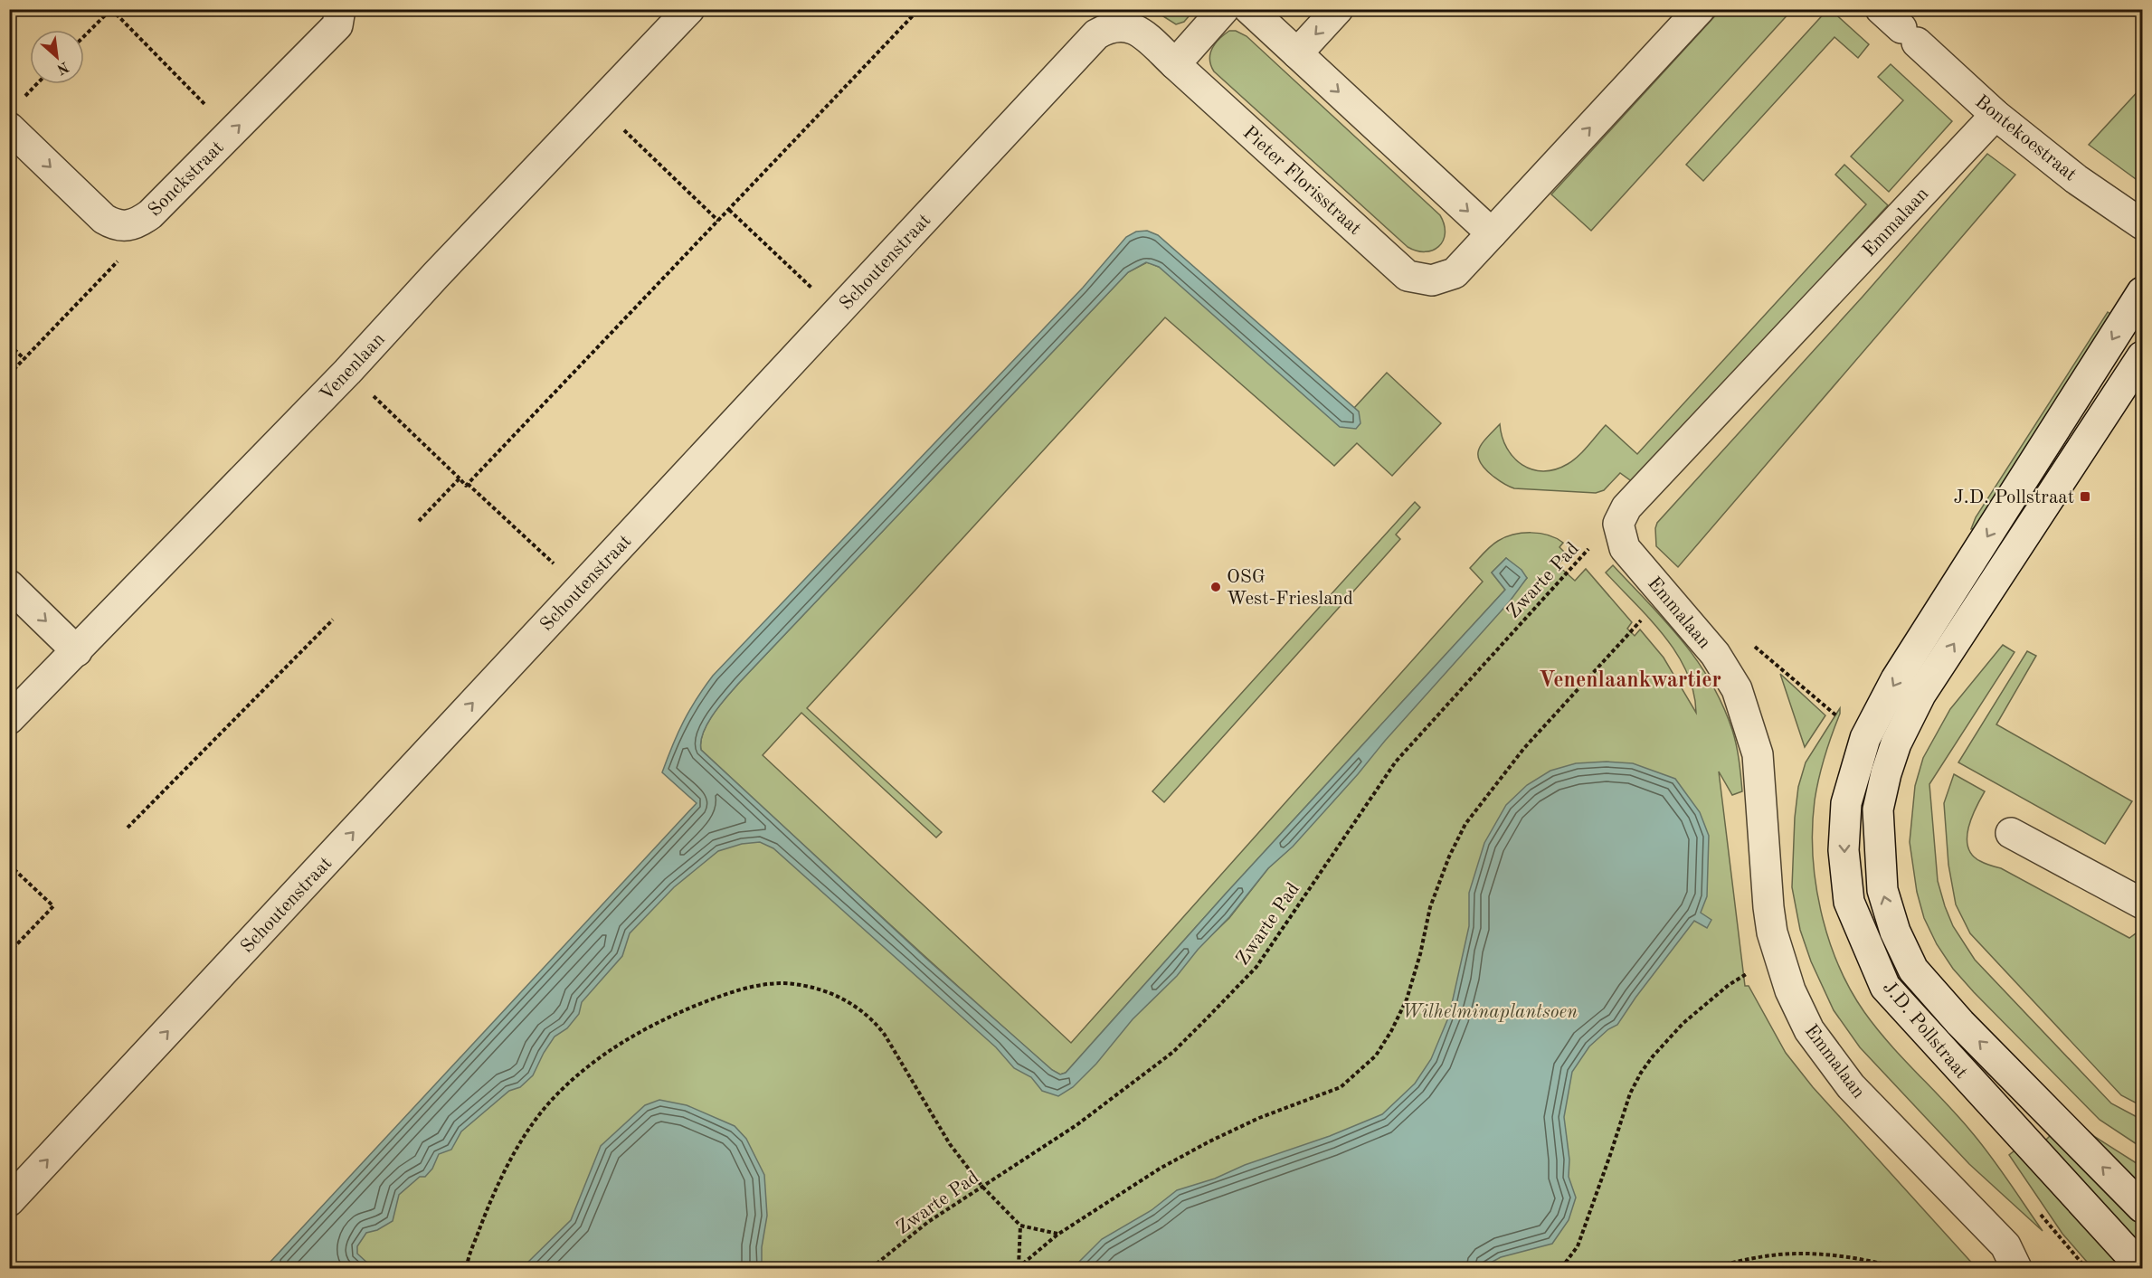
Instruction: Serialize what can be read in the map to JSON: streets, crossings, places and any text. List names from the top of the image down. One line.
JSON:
{"streets":{"street":["Bontekoestraat","Sonckstraat","Pieter Florisstraat","Emmalaan","Schoutenstraat","Venenlaan","J.D. Pollstraat"],"path":["Zwarte Pad"]},"crossings":[["Bontekoestraat","Emmalaan"],["Pieter Florisstraat","Schoutenstraat"],["Emmalaan","Zwarte Pad"]],"one_way":["Pieter Florisstraat","Schoutenstraat"],"districts":["Venenlaankwartier"],"parks":["Wilhelminaplantsoen"],"places":{"transit":["J.D. Pollstraat"],"other":["OSG West-Friesland"]},"north":"bottom right"}
